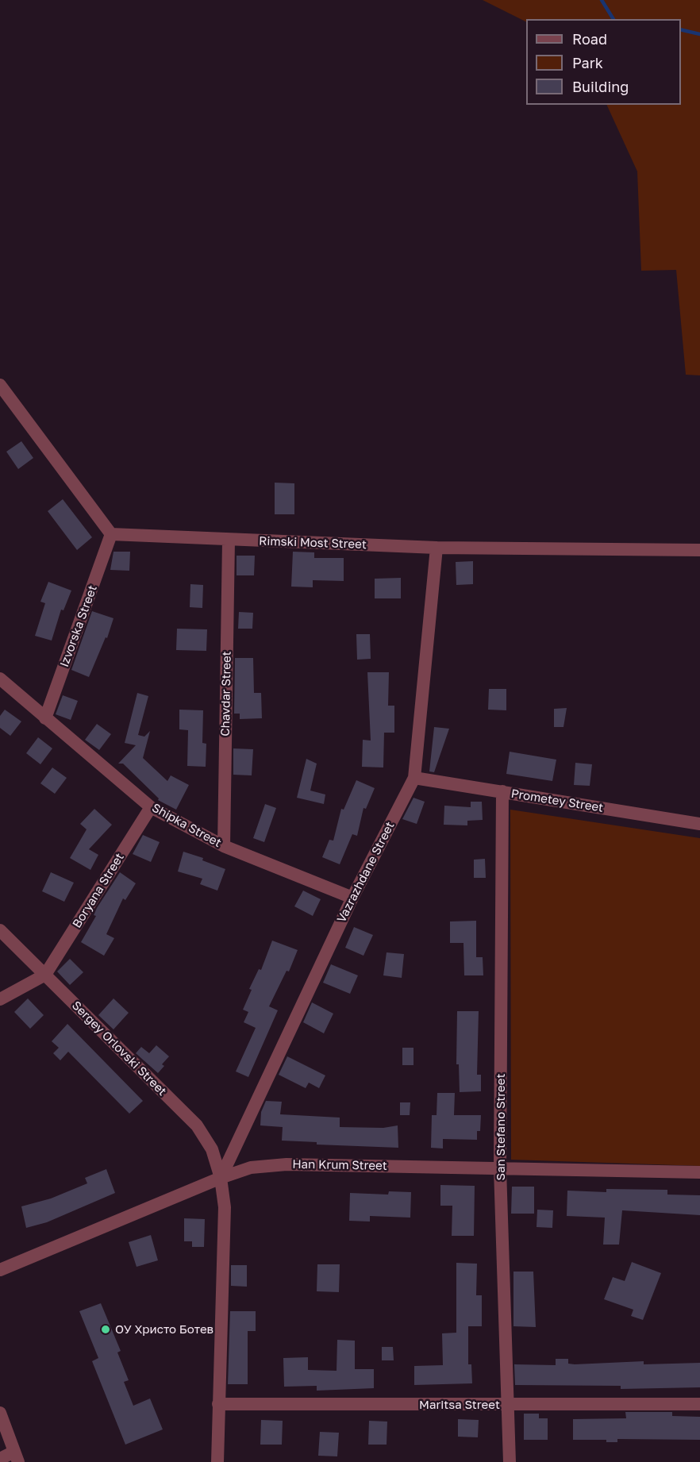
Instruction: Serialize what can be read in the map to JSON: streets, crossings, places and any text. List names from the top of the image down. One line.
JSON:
{"streets":{"street":["Rimski Most Street","Izvorska Street","Chavdar Street","Prometey Street","Shipka Street","Vazrazhdane Street","Boryana Street","Sergey Orlovski Street","San Stefano Street","Han Krum Street","Maritsa Street"]},"crossings":[["Rimski Most Street","Izvorska Street"],["Rimski Most Street","Chavdar Street"],["Rimski Most Street","Vazrazhdane Street"],["Izvorska Street","Shipka Street"],["Chavdar Street","Shipka Street"],["Prometey Street","Vazrazhdane Street"],["Prometey Street","San Stefano Street"],["Shipka Street","Vazrazhdane Street"],["Shipka Street","Boryana Street"],["Vazrazhdane Street","Sergey Orlovski Street"],["Vazrazhdane Street","Han Krum Street"],["Boryana Street","Sergey Orlovski Street"],["Sergey Orlovski Street","Han Krum Street"],["Sergey Orlovski Street","Maritsa Street"],["San Stefano Street","Han Krum Street"],["San Stefano Street","Maritsa Street"]],"places":["ОУ Христо Ботев"],"legend":["Road","Park","Building"]}
